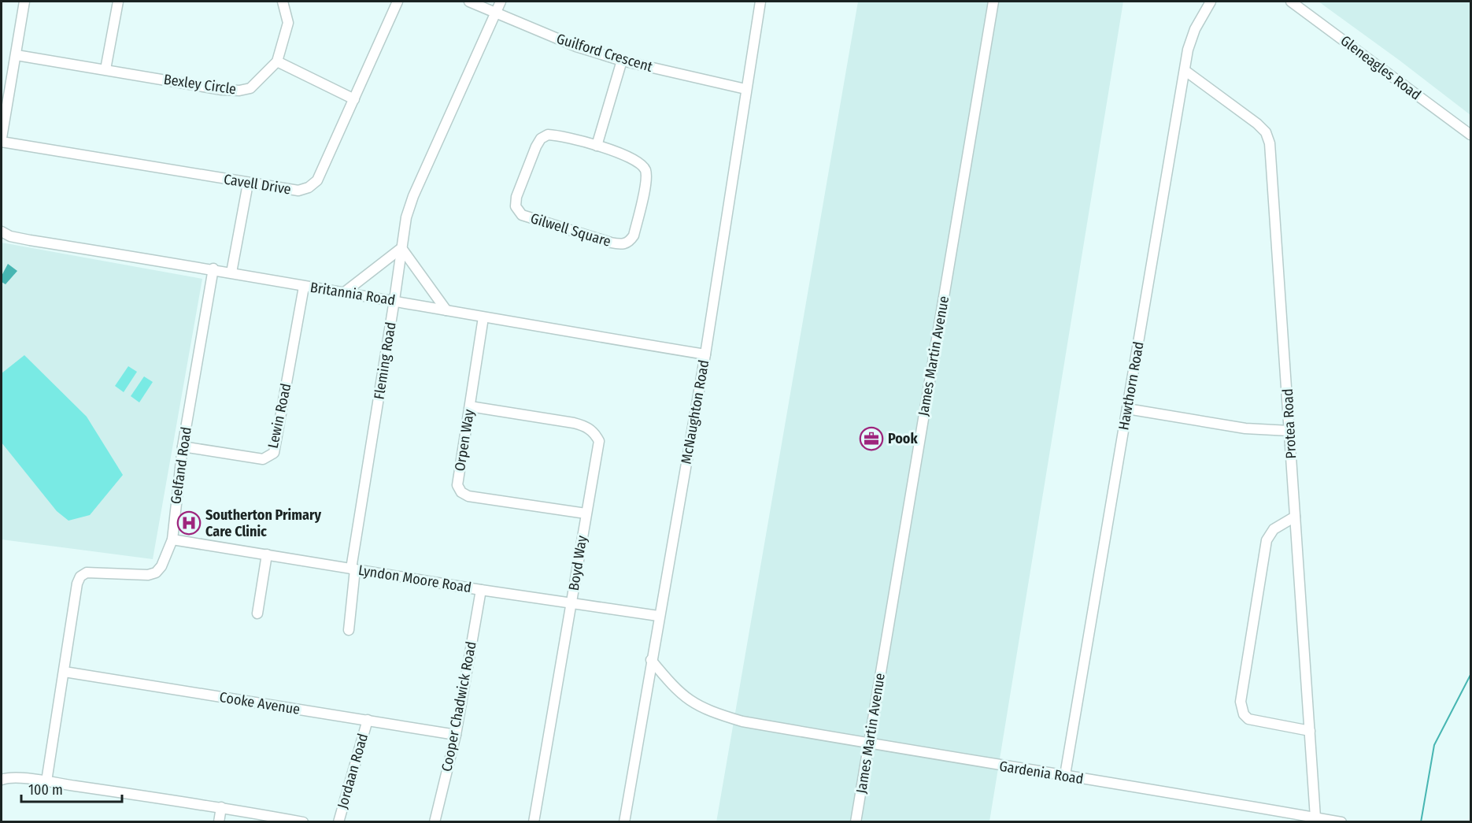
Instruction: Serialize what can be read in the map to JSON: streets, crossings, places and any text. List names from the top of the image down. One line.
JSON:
{"streets":{"street":["Guilford Crescent","Gleneagles Road","Bexley Circle","Cavell Drive","Gilwell Square","Britannia Road","James Martin Avenue","Fleming Road","Hawthorn Road","McNaughton Road","Lewin Road","Protea Road","Orpen Way","Gelfand Road","Boyd Way","Lyndon Moore Road","Cooke Avenue","Cooper Chadwick Road","Jordaan Road","Gardenia Road"]},"crossings":[["Guilford Crescent","Fleming Road"],["Guilford Crescent","McNaughton Road"],["Britannia Road","Fleming Road"],["Britannia Road","McNaughton Road"],["Britannia Road","Lewin Road"],["Britannia Road","Orpen Way"],["Britannia Road","Gelfand Road"],["James Martin Avenue","Gardenia Road"],["Fleming Road","Lyndon Moore Road"],["Hawthorn Road","Protea Road"],["Hawthorn Road","Gardenia Road"],["McNaughton Road","Lyndon Moore Road"],["McNaughton Road","Gardenia Road"],["Lewin Road","Gelfand Road"],["Protea Road","Gardenia Road"],["Orpen Way","Boyd Way"],["Gelfand Road","Lyndon Moore Road"],["Gelfand Road","Cooke Avenue"],["Boyd Way","Lyndon Moore Road"],["Lyndon Moore Road","Cooper Chadwick Road"],["Cooke Avenue","Cooper Chadwick Road"],["Cooke Avenue","Jordaan Road"]],"places":{"office":["Pook"],"hospital":["Southerton Primary Care Clinic"]},"scale_bar":"100 m"}
